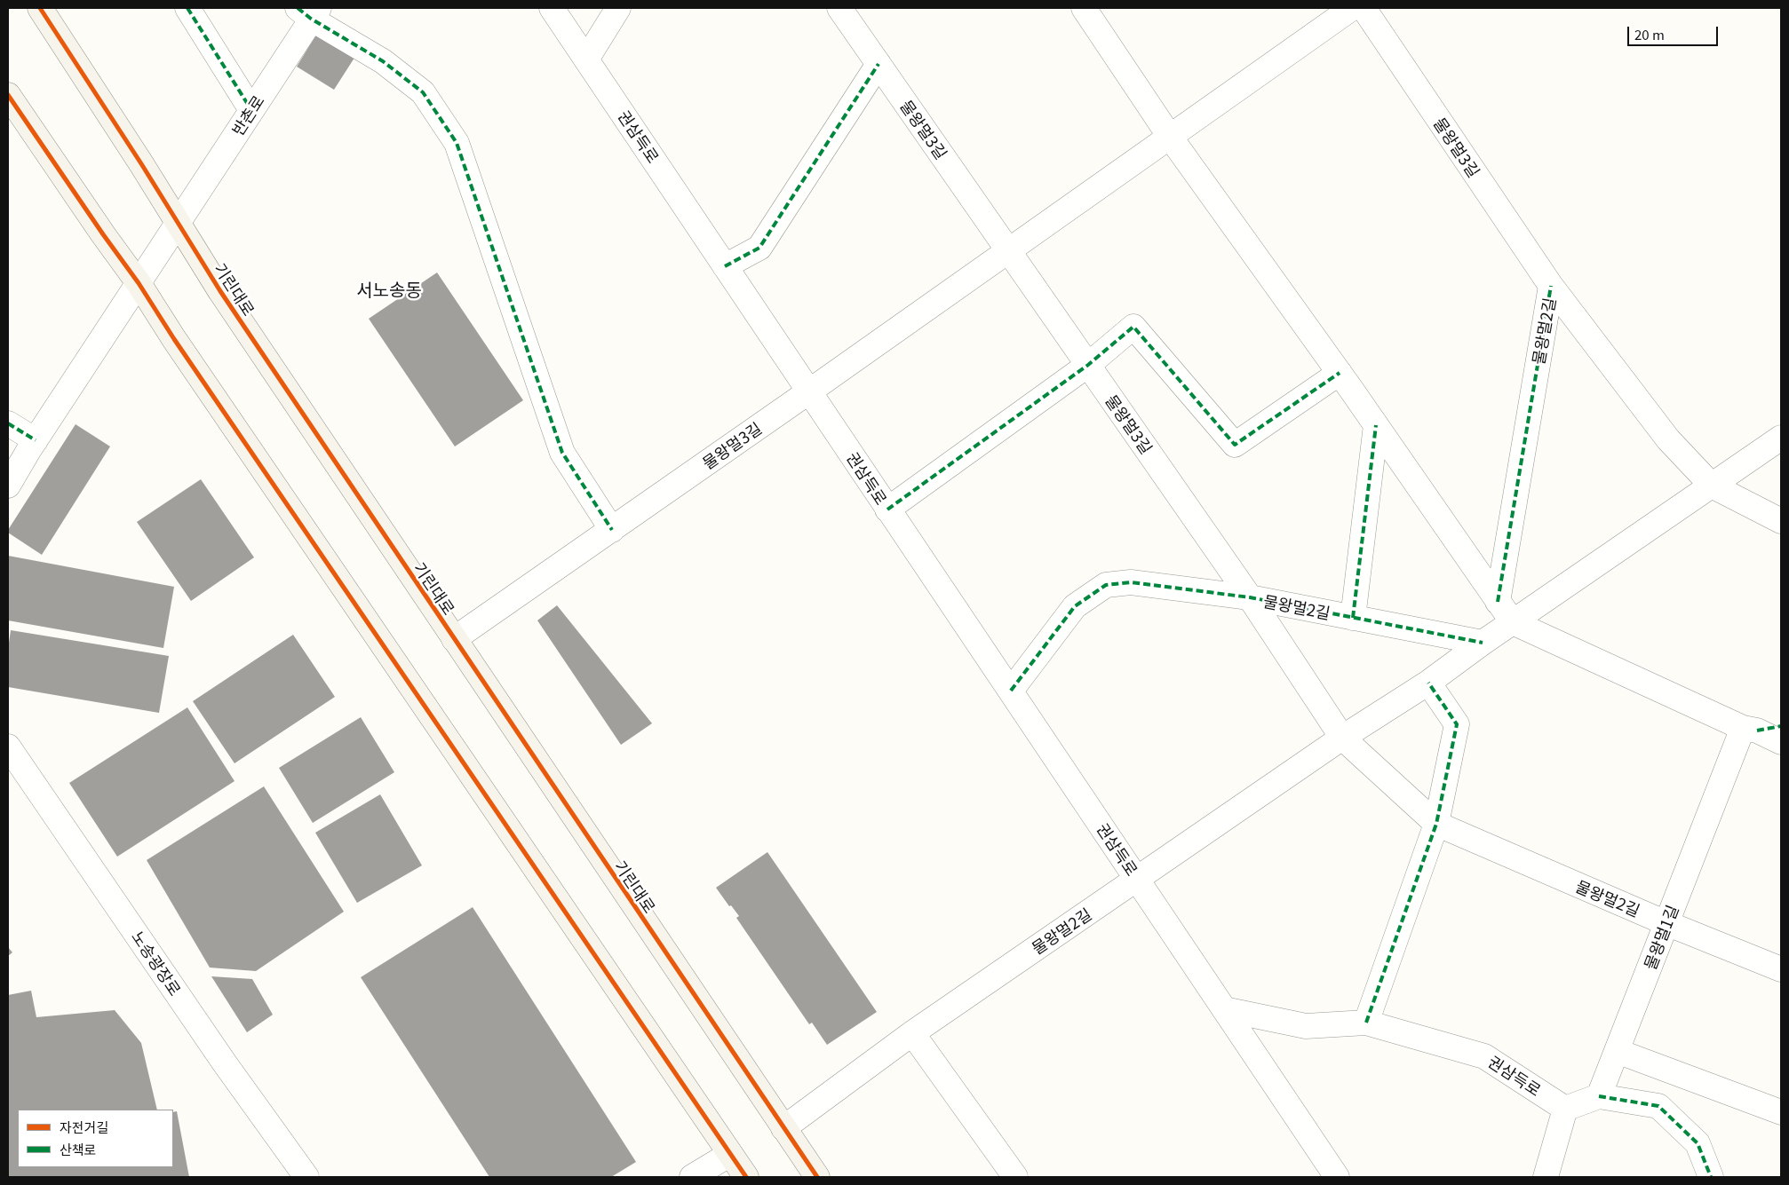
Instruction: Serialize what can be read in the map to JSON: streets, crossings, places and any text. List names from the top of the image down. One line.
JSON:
{"streets":{"street":["반촌로","물왕멀3길","권삼득로","기린대로","물왕멀2길","물왕멀1길","노송광장로"]},"crossings":[["반촌로","기린대로"],["물왕멀3길","권삼득로"],["물왕멀3길","기린대로"],["물왕멀3길","물왕멀2길"],["권삼득로","물왕멀2길"],["기린대로","물왕멀2길"],["물왕멀2길","물왕멀1길"]],"districts":["서노송동"],"legend":["자전거길","산책로"],"scale_bar":"20 m"}
